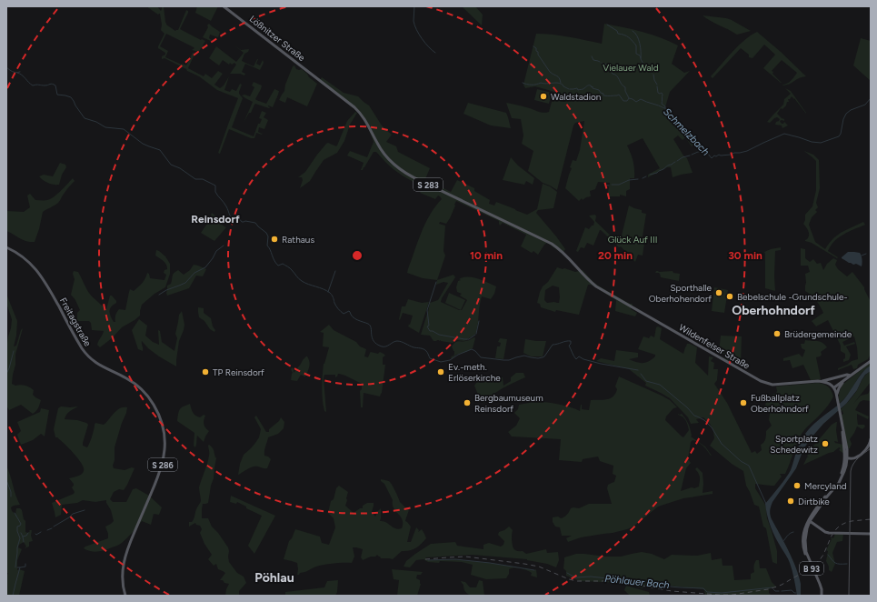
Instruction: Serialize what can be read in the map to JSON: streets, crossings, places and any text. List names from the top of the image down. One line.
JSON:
{"streets":{"main road":["Lößnitzer Straße","S 283","Freitagstraße","Wildenfelser Straße","S 286","B 93"]},"crossings":[["Lößnitzer Straße","Wildenfelser Straße"],["S 283","Wildenfelser Straße"],["Wildenfelser Straße","B 93"]],"districts":["Reinsdorf","Oberhohndorf","Pöhlau"],"water":["Schmelzbach","Pöhlauer Bach"],"parks":["Vielauer Wald","Glück Auf III"],"places":["Waldstadion","Rathaus","Sporthalle Oberhohendorf","Bebelschule -Grundschule-","Brüdergemeinde","TP Reinsdorf","Ev.-meth. Erlöserkirche","Bergbaumuseum Reinsdorf","Fußballplatz Oberhohndorf","Sportplatz Schedewitz","Mercyland","Dirtbike"],"rings":["10 min","20 min","30 min"]}
